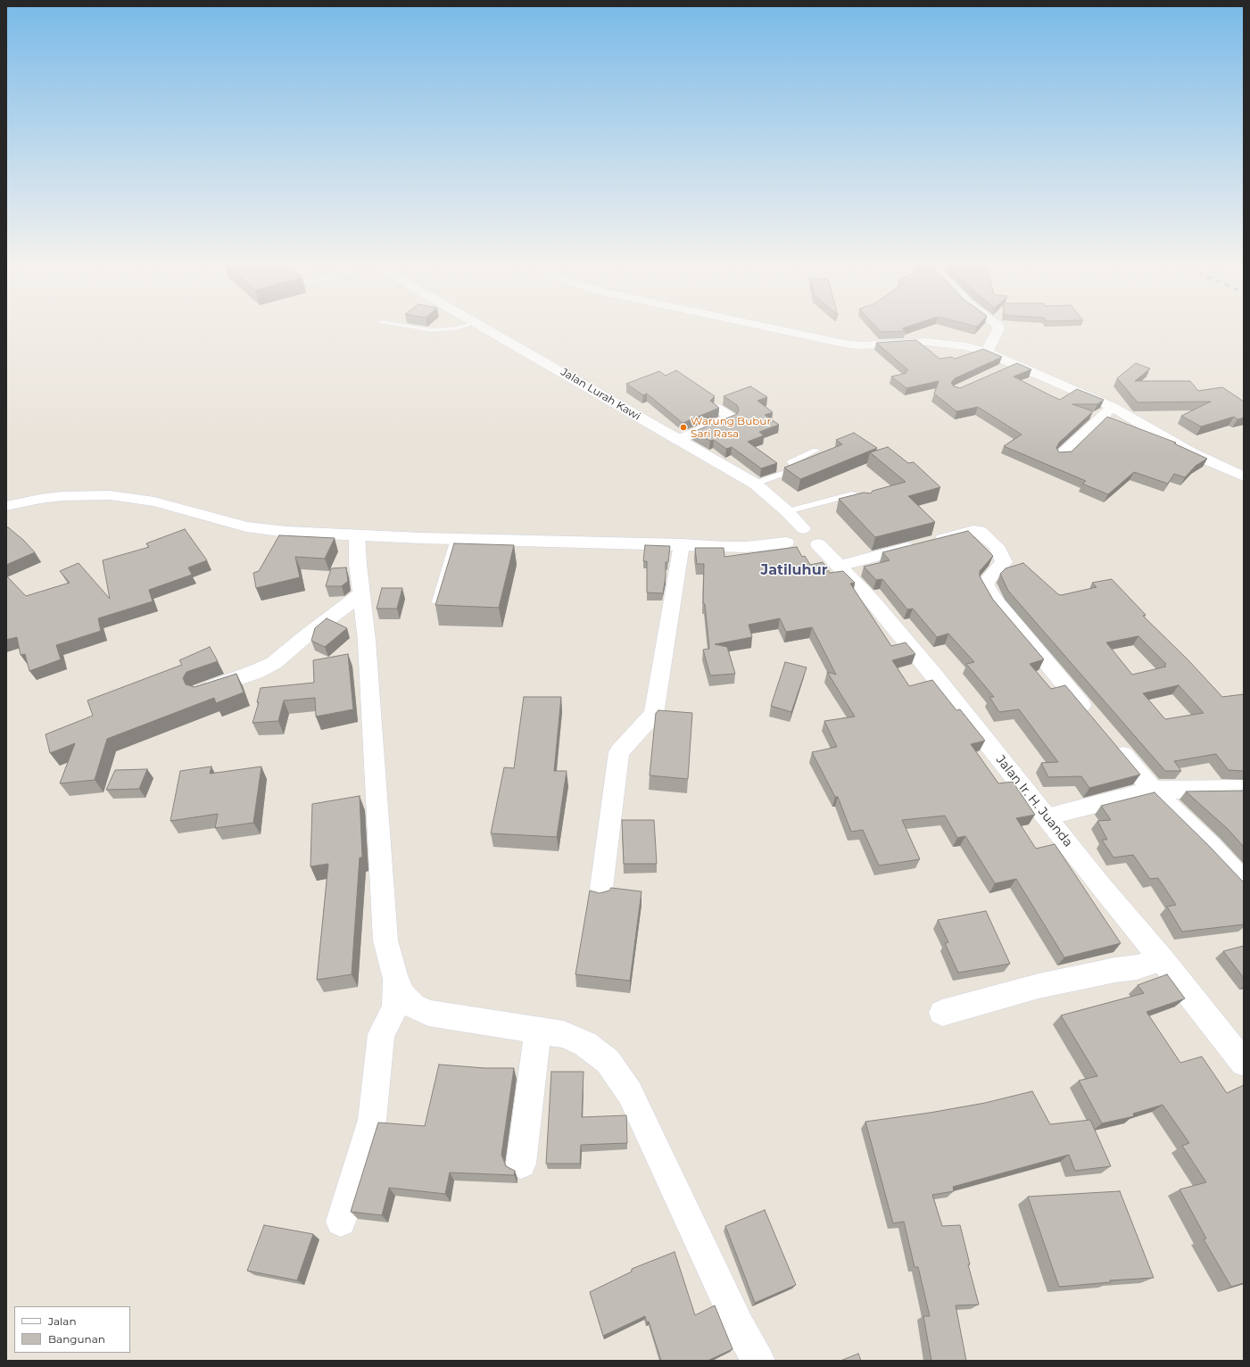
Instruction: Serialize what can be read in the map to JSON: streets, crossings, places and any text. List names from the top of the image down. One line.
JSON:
{"streets":{"street":["Jalan Lurah Kawi","Jalan Ir. H. Juanda"]},"crossings":[["Jalan Lurah Kawi","Jalan Ir. H. Juanda"]],"districts":["Jatiluhur"],"places":["Warung Bubur Sari Rasa"],"legend":["Jalan","Bangunan"]}
